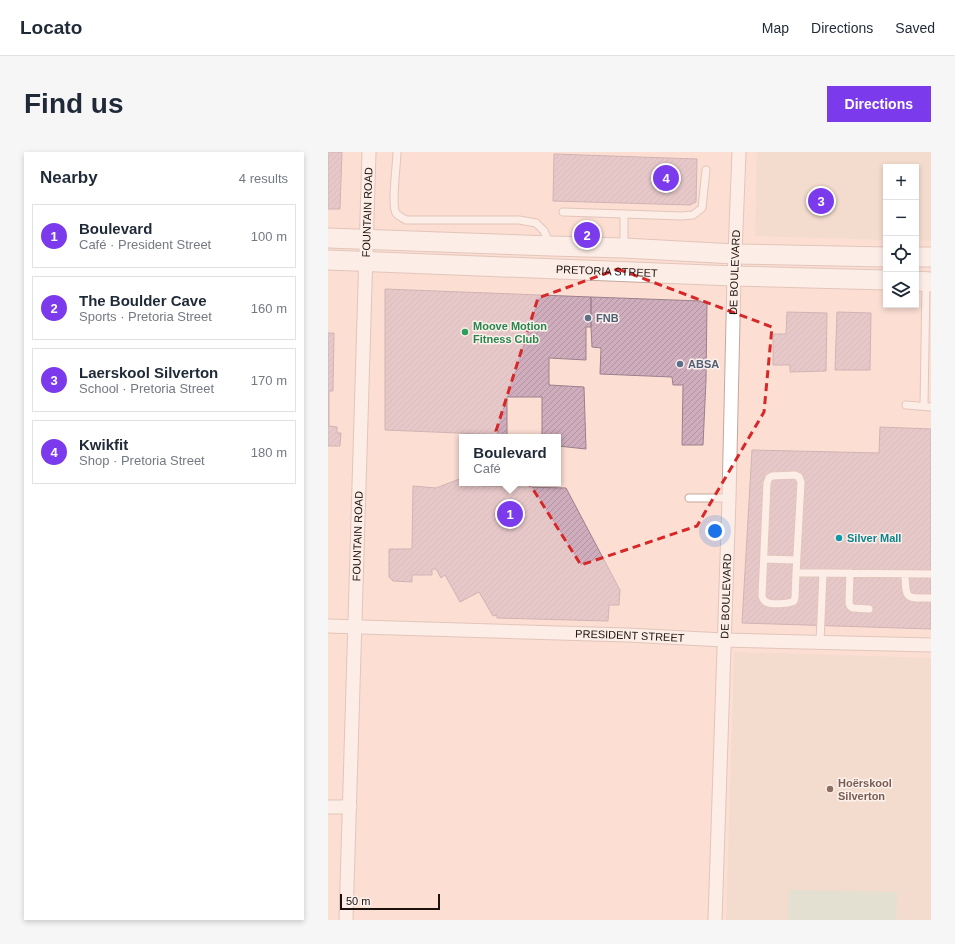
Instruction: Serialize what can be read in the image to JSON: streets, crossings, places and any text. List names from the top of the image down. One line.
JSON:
{"streets":{"main road":["PRETORIA STREET"],"street":["FOUNTAIN ROAD","DE BOULEVARD","PRESIDENT STREET"]},"crossings":[["FOUNTAIN ROAD","PRETORIA STREET"],["FOUNTAIN ROAD","PRESIDENT STREET"],["PRETORIA STREET","DE BOULEVARD"],["DE BOULEVARD","PRESIDENT STREET"]],"places":["FNB","Moove Motion Fitness Club","ABSA","Silver Mall","Hoërskool Silverton"],"scale_bar":"50 m","page":{"header":"Locato","nav":["Map","Directions","Saved"],"buttons":"Directions","title":"Find us","heading":["Nearby","4 results"],"pins":["4","3","2","1"],"map_buttons":["+","−"],"list":[{"mark":"1","name":"Boulevard","note":"Café · President Street","value":"100 m"},{"mark":"2","name":"The Boulder Cave","note":"Sports · Pretoria Street","value":"160 m"},{"mark":"3","name":"Laerskool Silverton","note":"School · Pretoria Street","value":"170 m"},{"mark":"4","name":"Kwikfit","note":"Shop · Pretoria Street","value":"180 m"}],"popup":["Boulevard","Café"],"scale":"50 m"}}
